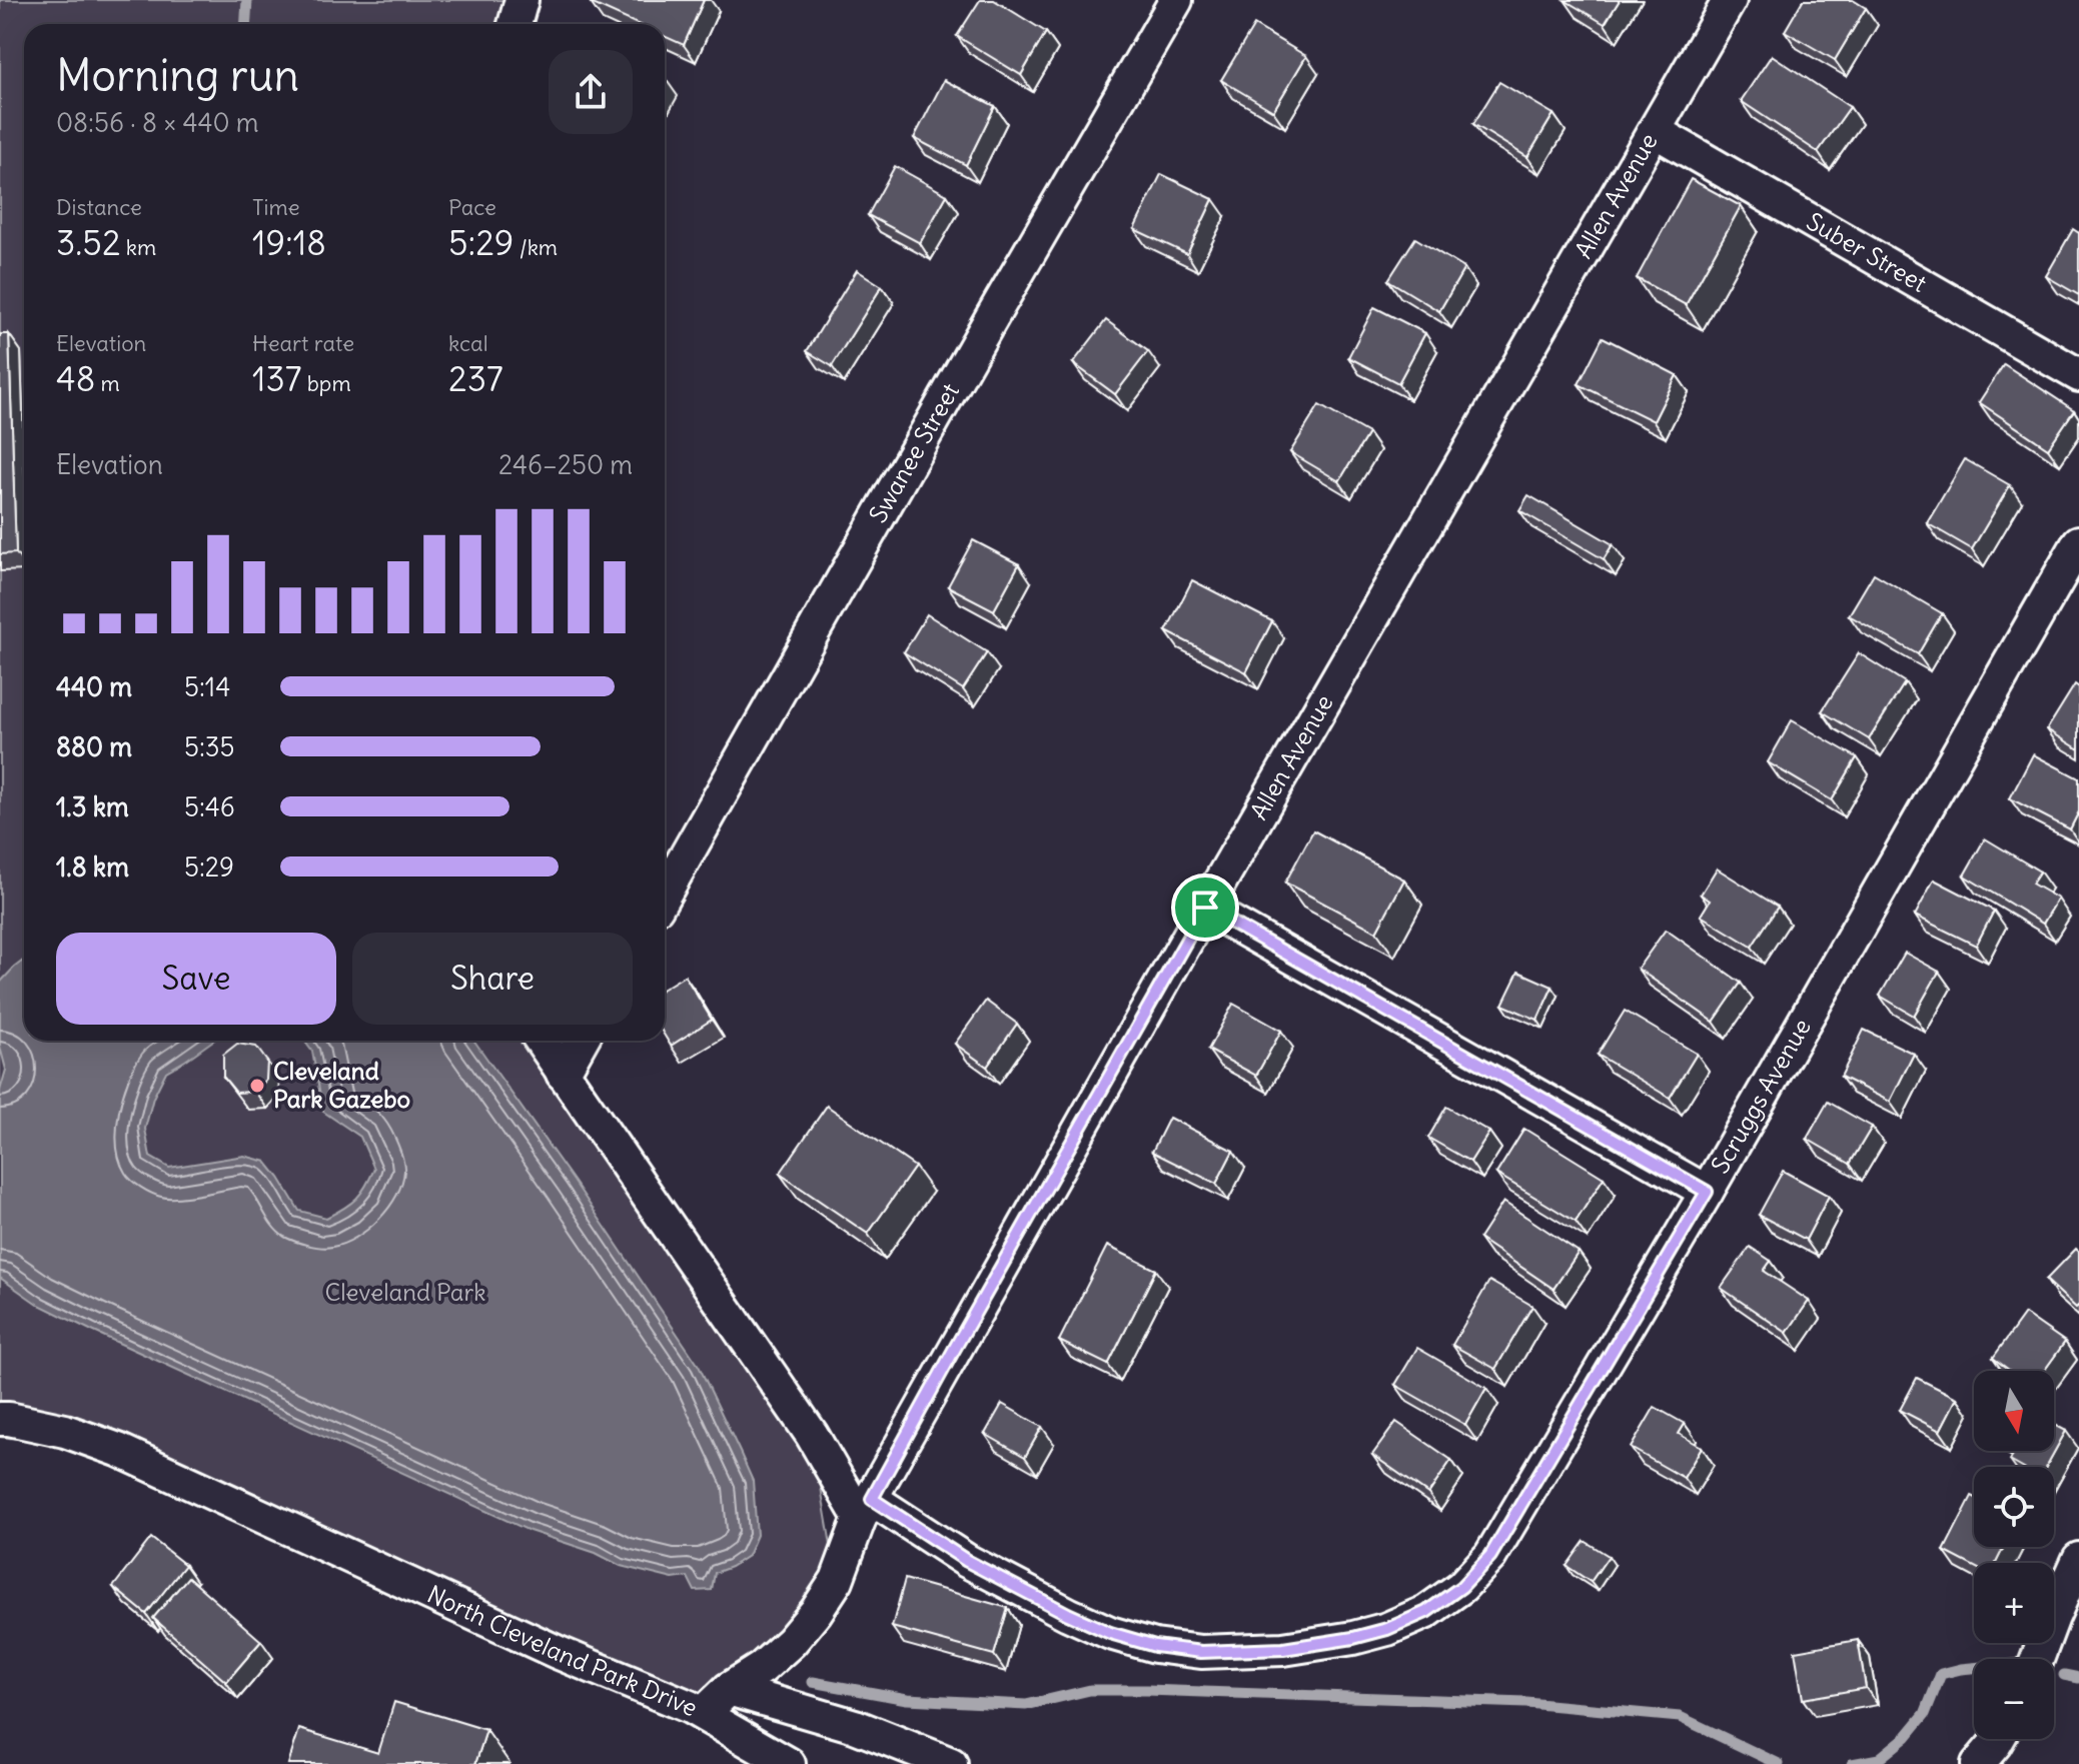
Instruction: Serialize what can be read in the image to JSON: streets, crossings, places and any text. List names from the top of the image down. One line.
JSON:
{"streets":{"street":["Allen Avenue","Suber Street","Swanee Street","Scruggs Avenue","North Cleveland Park Drive"]},"crossings":[["Allen Avenue","Suber Street"],["Allen Avenue","Scruggs Avenue"],["Allen Avenue","North Cleveland Park Drive"],["Scruggs Avenue","North Cleveland Park Drive"]],"parks":["Cleveland Park"],"places":["Cleveland Park Gazebo"],"north":"bottom","page":{"heading":["Morning run","08:56 · 8 × 440 m"],"stats":[["Distance","3.52 km"],["Time","19:18"],["Pace","5:29 /km"],["Elevation","48 m"],["Heart rate","137 bpm"],["kcal","237"]],"chart":["Elevation","246–250 m"],"list":[{"name":"440 m","note":"5:14"},{"name":"880 m","note":"5:35"},{"name":"1.3 km","note":"5:46"},{"name":"1.8 km","note":"5:29"}],"buttons":["Save","Share"],"map_buttons":["+","−"]}}
